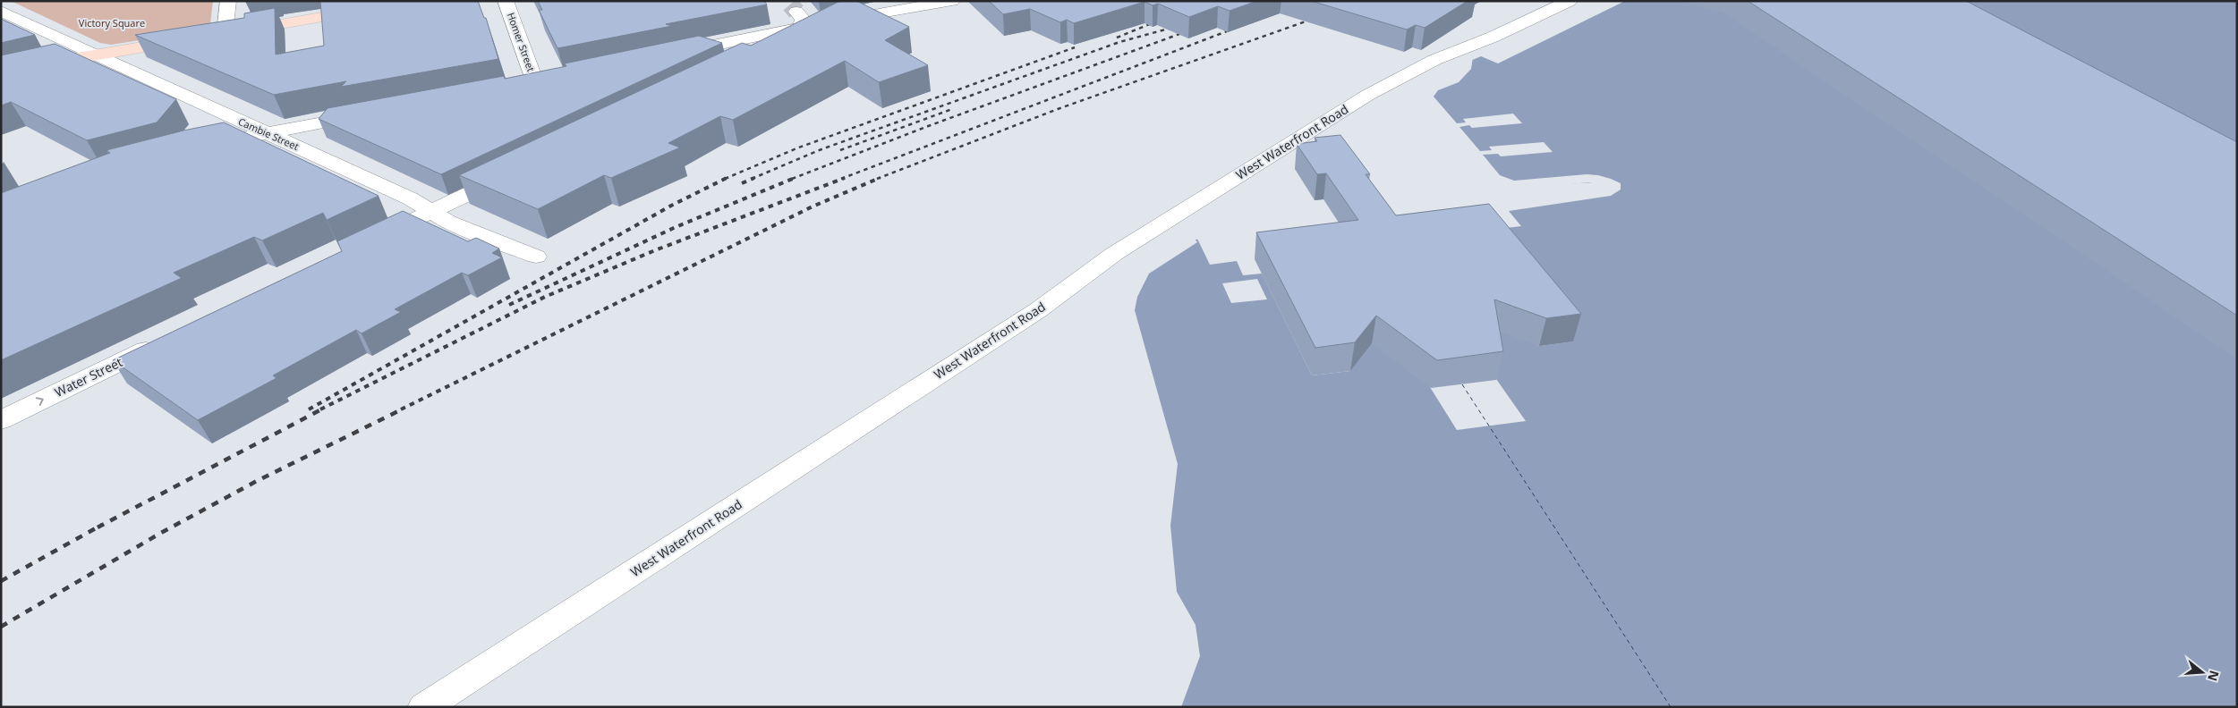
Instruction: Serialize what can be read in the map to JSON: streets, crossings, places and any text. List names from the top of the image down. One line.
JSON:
{"streets":{"street":["Homer Street","Cambie Street","West Waterfront Road","Water Street"]},"one_way":["Water Street"],"parks":["Victory Square"],"north":"right"}
